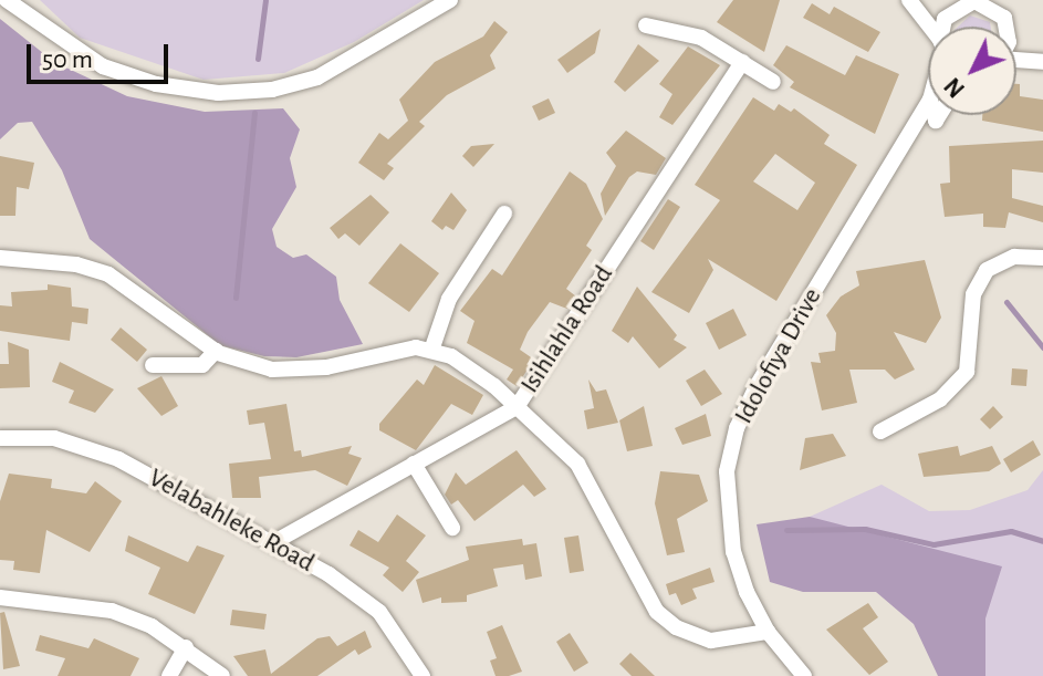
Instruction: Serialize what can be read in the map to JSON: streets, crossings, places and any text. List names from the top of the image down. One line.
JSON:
{"streets":{"street":["Isihlahla Road","Idolofiya Drive","Velabahleke Road"]},"crossings":[["Isihlahla Road","Velabahleke Road"]],"scale_bar":"50 m","north":"bottom left"}
